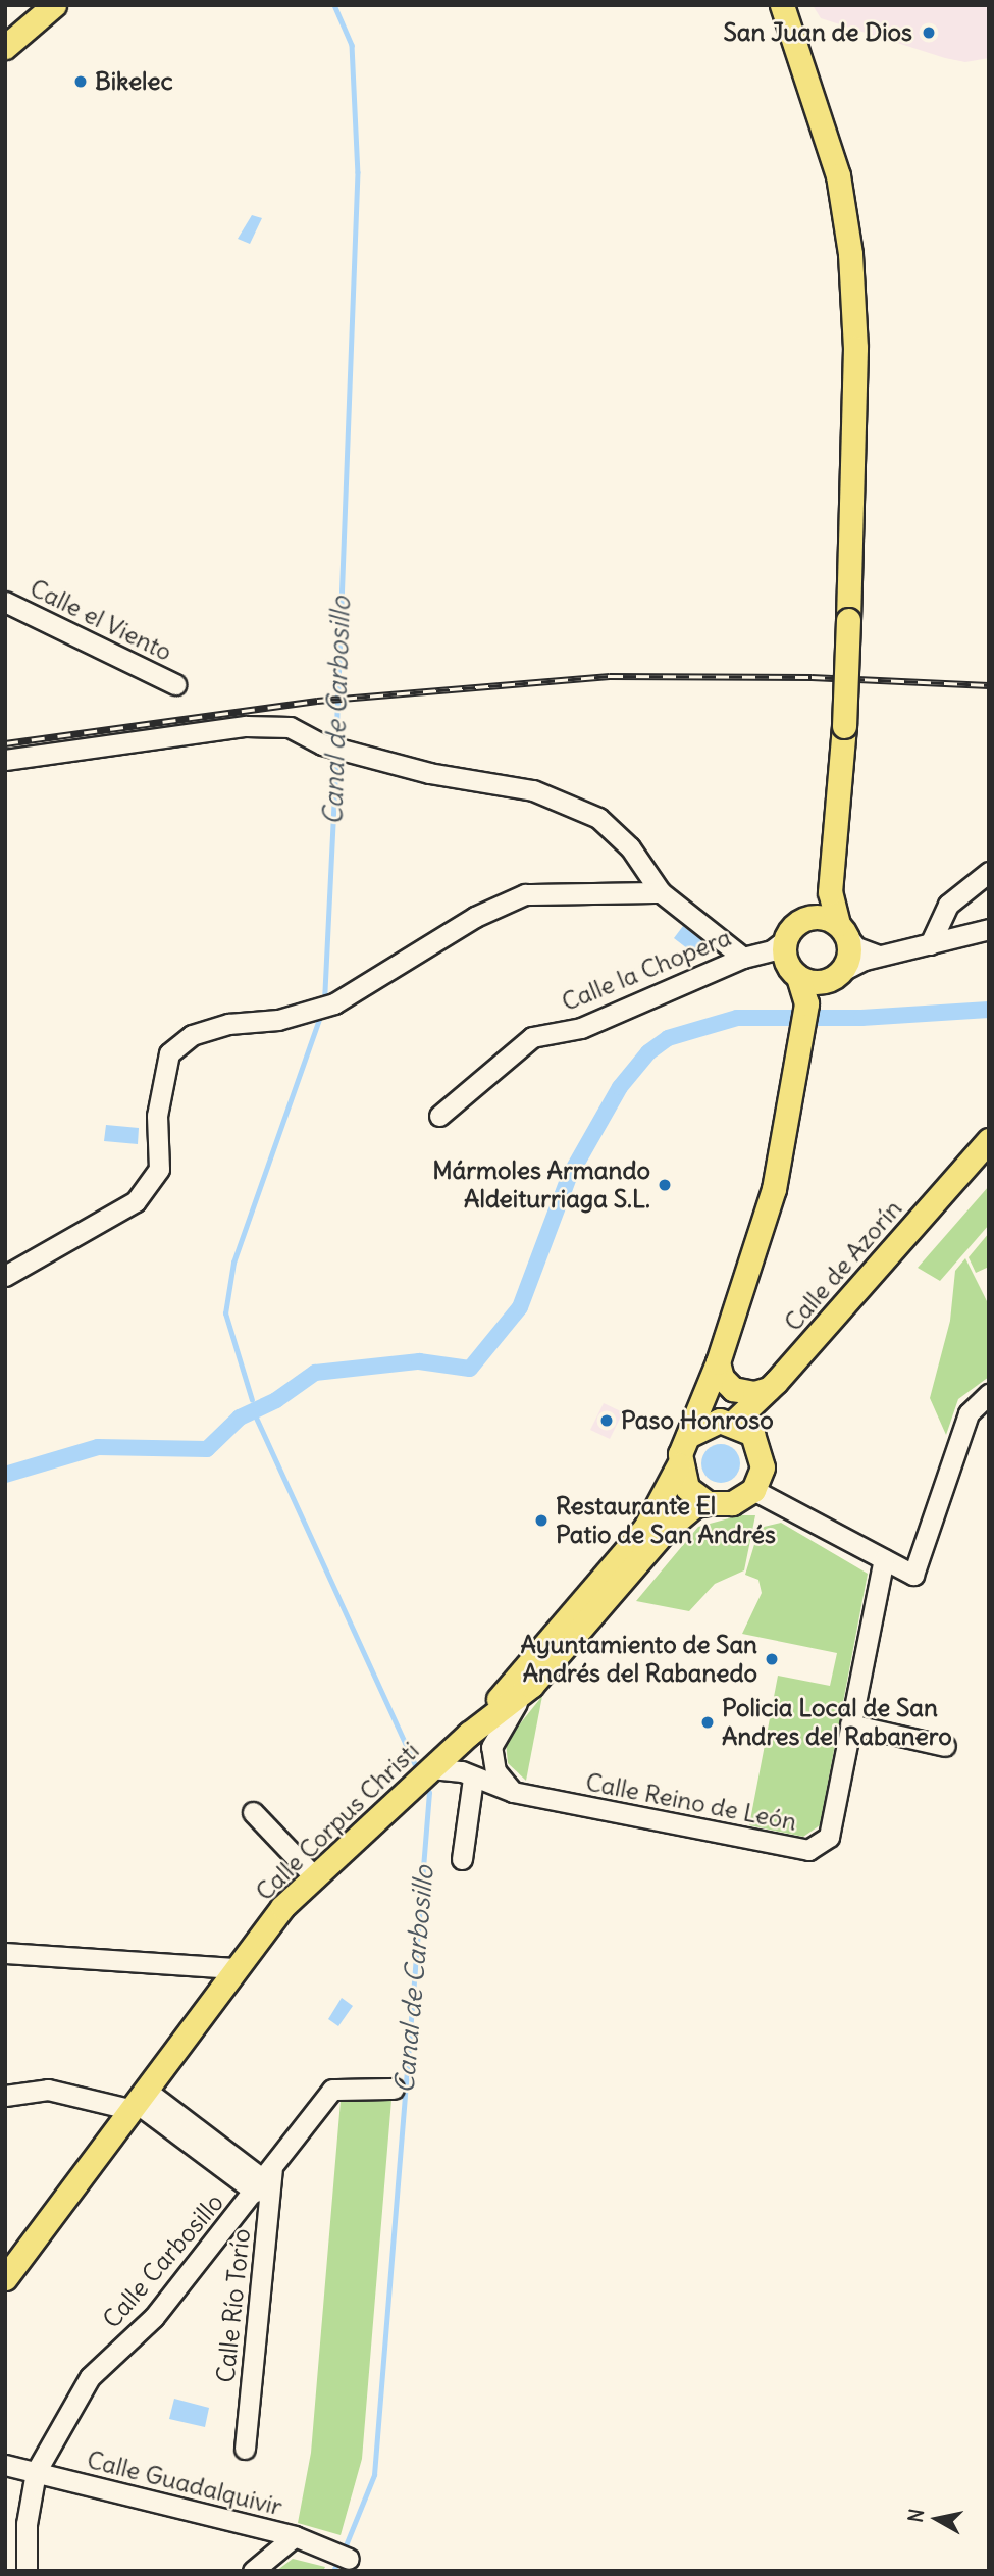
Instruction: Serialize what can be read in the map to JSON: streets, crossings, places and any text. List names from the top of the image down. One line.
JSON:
{"streets":{"main road":["Calle de Azorín","Calle Corpus Christi"],"street":["Calle el Viento","Calle la Chopera","Calle Reino de León","Calle Carbosillo","Calle Río Torío","Calle Guadalquivir"]},"crossings":[["Calle de Azorín","Calle Corpus Christi"],["Calle Reino de León","Calle Corpus Christi"],["Calle Carbosillo","Calle Río Torío"],["Calle Carbosillo","Calle Guadalquivir"]],"water":["Canal de Carbosillo"],"places":["San Juan de Dios","Bikelec","Mármoles Armando Aldeiturriaga S.L.","Paso Honroso","Restaurante El Patio de San Andrés","Ayuntamiento de San Andrés del Rabanedo","Policia Local de San Andres del Rabanero"],"north":"left"}
